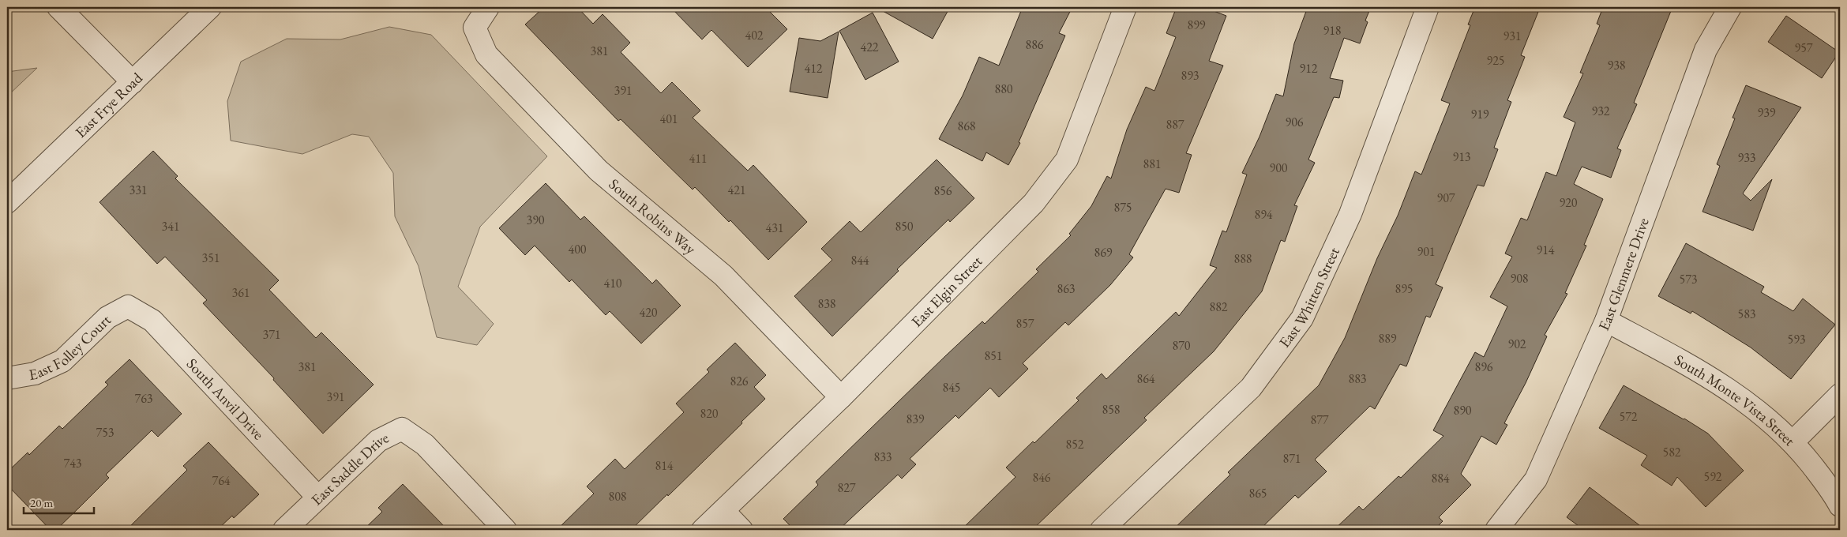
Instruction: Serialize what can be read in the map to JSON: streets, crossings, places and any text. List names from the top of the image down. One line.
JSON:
{"streets":{"street":["East Frye Road","South Robins Way","East Glenmere Drive","East Elgin Street","East Whitten Street","East Folley Court","South Anvil Drive","South Monte Vista Street","East Saddle Drive"]},"crossings":[["South Robins Way","East Elgin Street"],["East Glenmere Drive","South Monte Vista Street"],["East Folley Court","South Anvil Drive"],["South Anvil Drive","East Saddle Drive"]],"house_numbers":["899","918","402","931","886","422","957","381","925","938","412","912","893","880","391","932","939","919","401","906","887","868","913","933","411","881","900","331","421","856","907","920","875","894","390","341","850","431","400","914","901","869","351","888","844","908","573","410","863","895","361","838","882","420","583","857","371","889","593","902","870","851","381","896","864","883","826","845","391","763","858","890","820","572","839","877","753","852","582","833","871","743","814","592","846","884","764","827","865","808"],"scale_bar":"20 m"}
